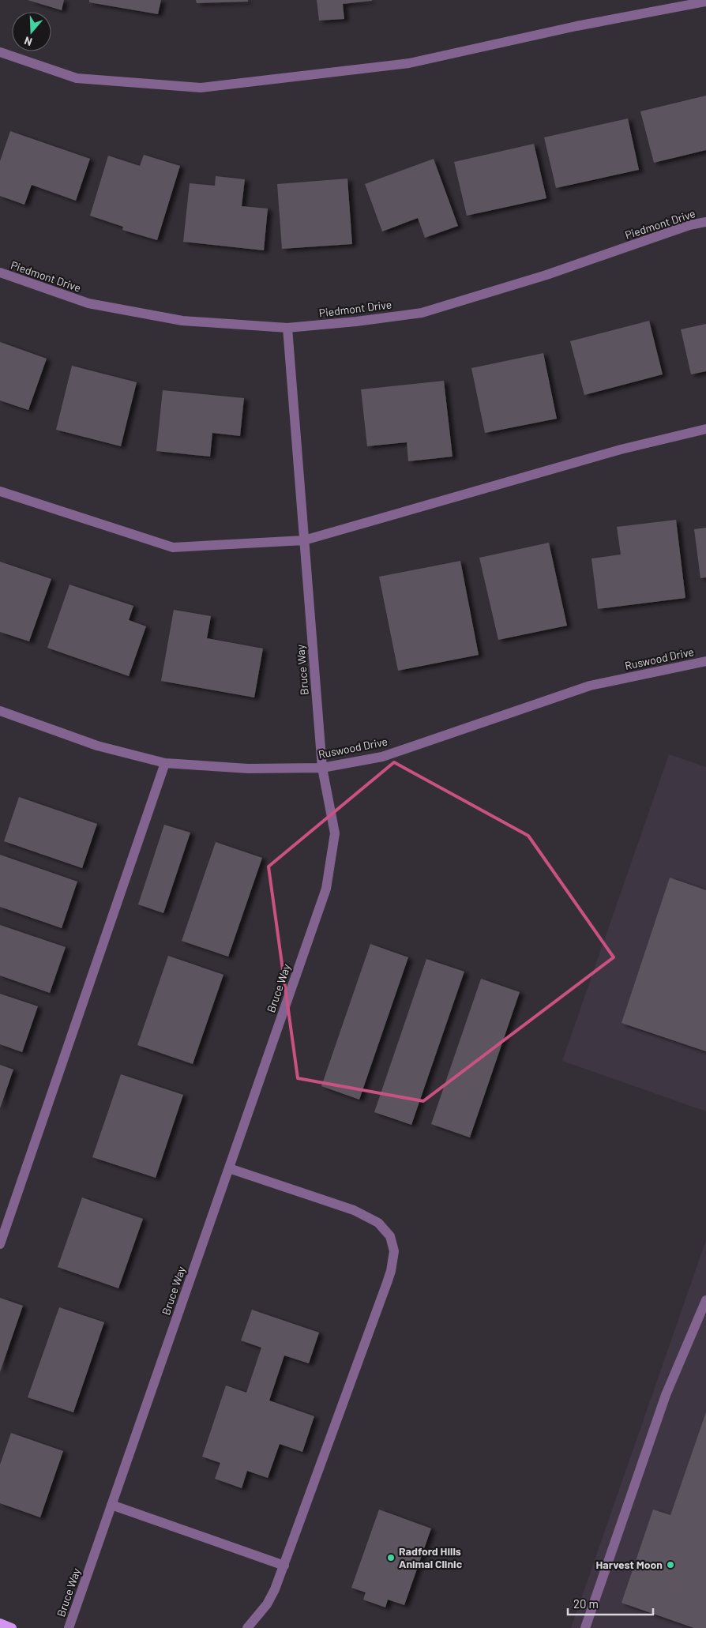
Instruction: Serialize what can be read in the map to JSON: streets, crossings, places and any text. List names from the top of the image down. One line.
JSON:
{"streets":{"street":["Piedmont Drive","Ruswood Drive","Bruce Way"]},"crossings":[["Piedmont Drive","Bruce Way"],["Ruswood Drive","Bruce Way"]],"places":["Radford Hills Animal Clinic","Harvest Moon"],"scale_bar":"20 m","north":"bottom"}
